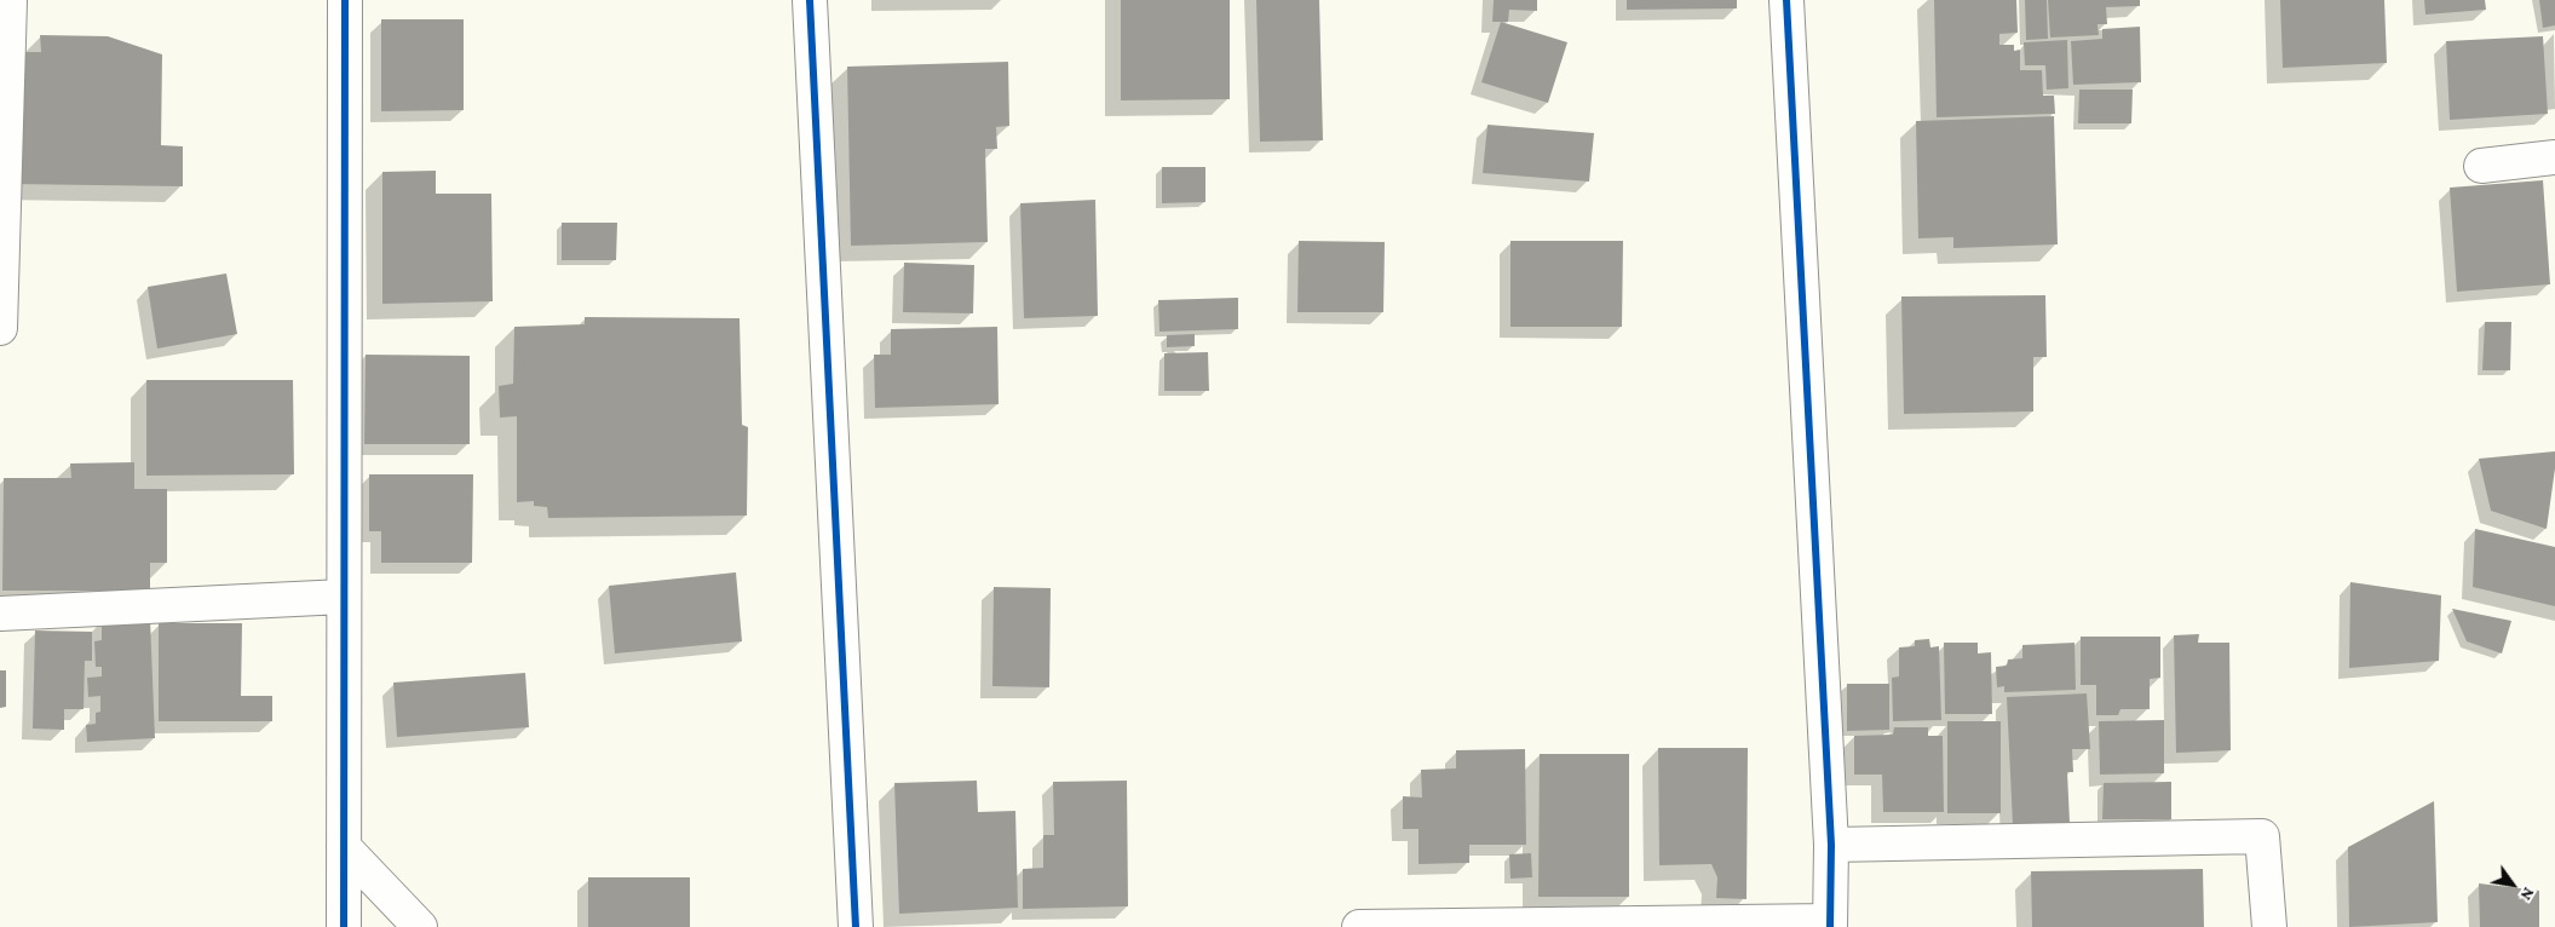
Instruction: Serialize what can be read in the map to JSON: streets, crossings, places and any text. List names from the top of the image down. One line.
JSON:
{"north":"bottom right"}
